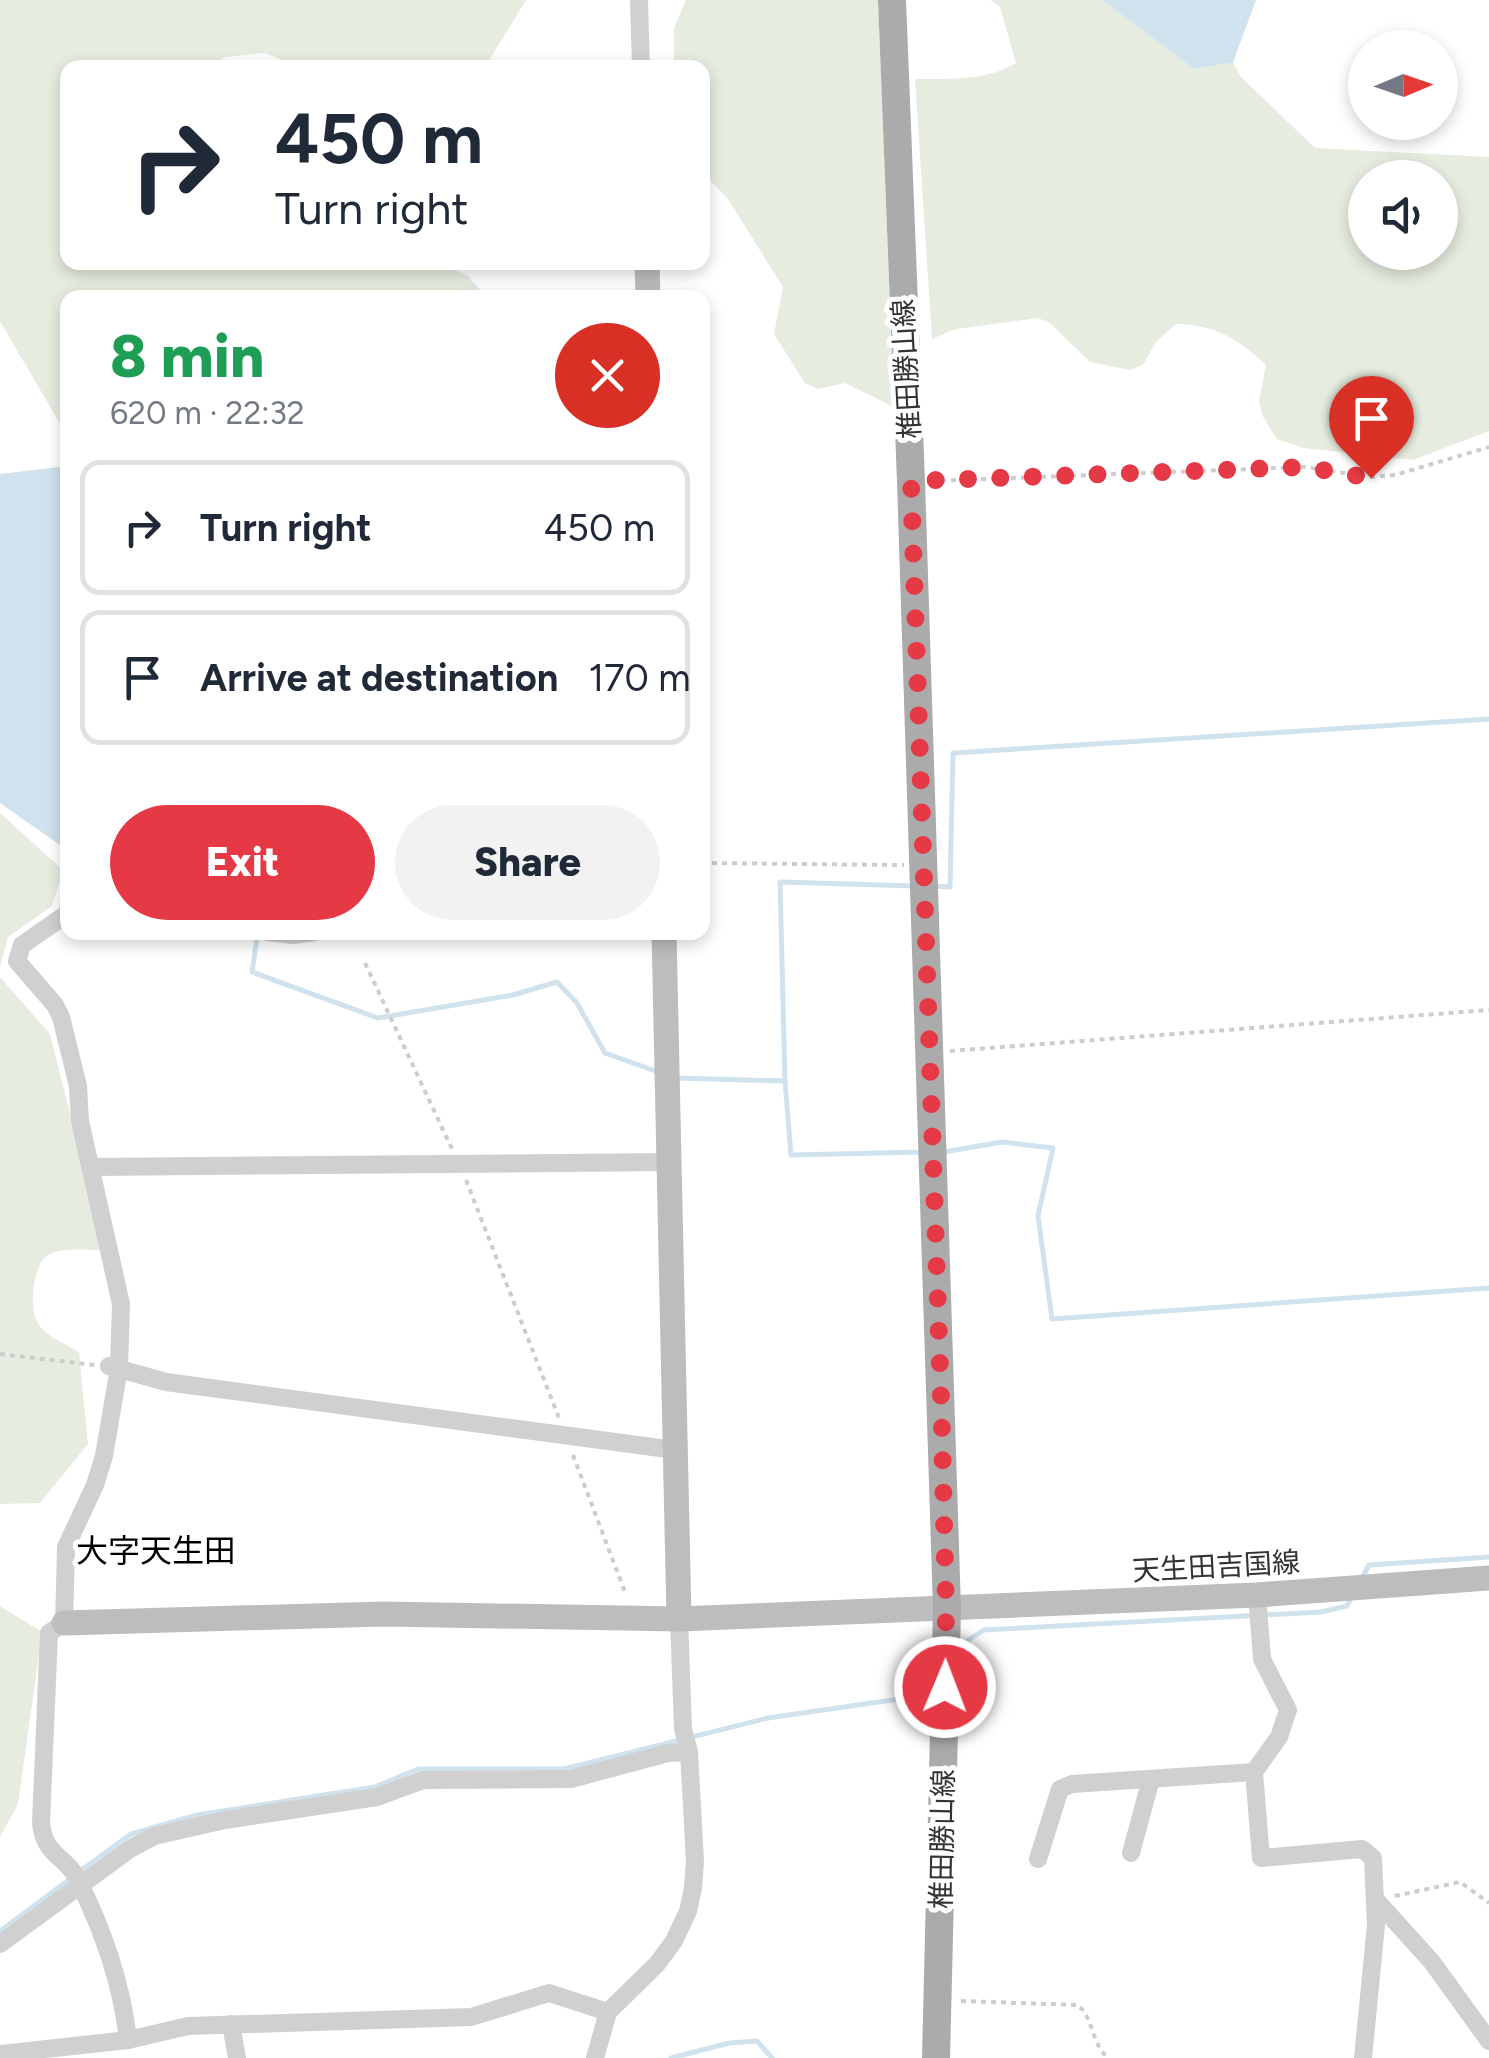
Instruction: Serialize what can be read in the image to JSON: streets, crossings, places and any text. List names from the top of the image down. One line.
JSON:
{"streets":{"main road":["椎田勝山線"],"street":["天生田吉国線"]},"crossings":[["椎田勝山線","天生田吉国線"]],"districts":["大字天生田"],"north":"right","page":{"turn":["450 m","Turn right"],"heading":["8 min","620 m · 22:32"],"list":[{"name":"Turn right","value":"450 m"},{"name":"Arrive at destination","value":"170 m"}],"buttons":["Exit","Share"]}}
